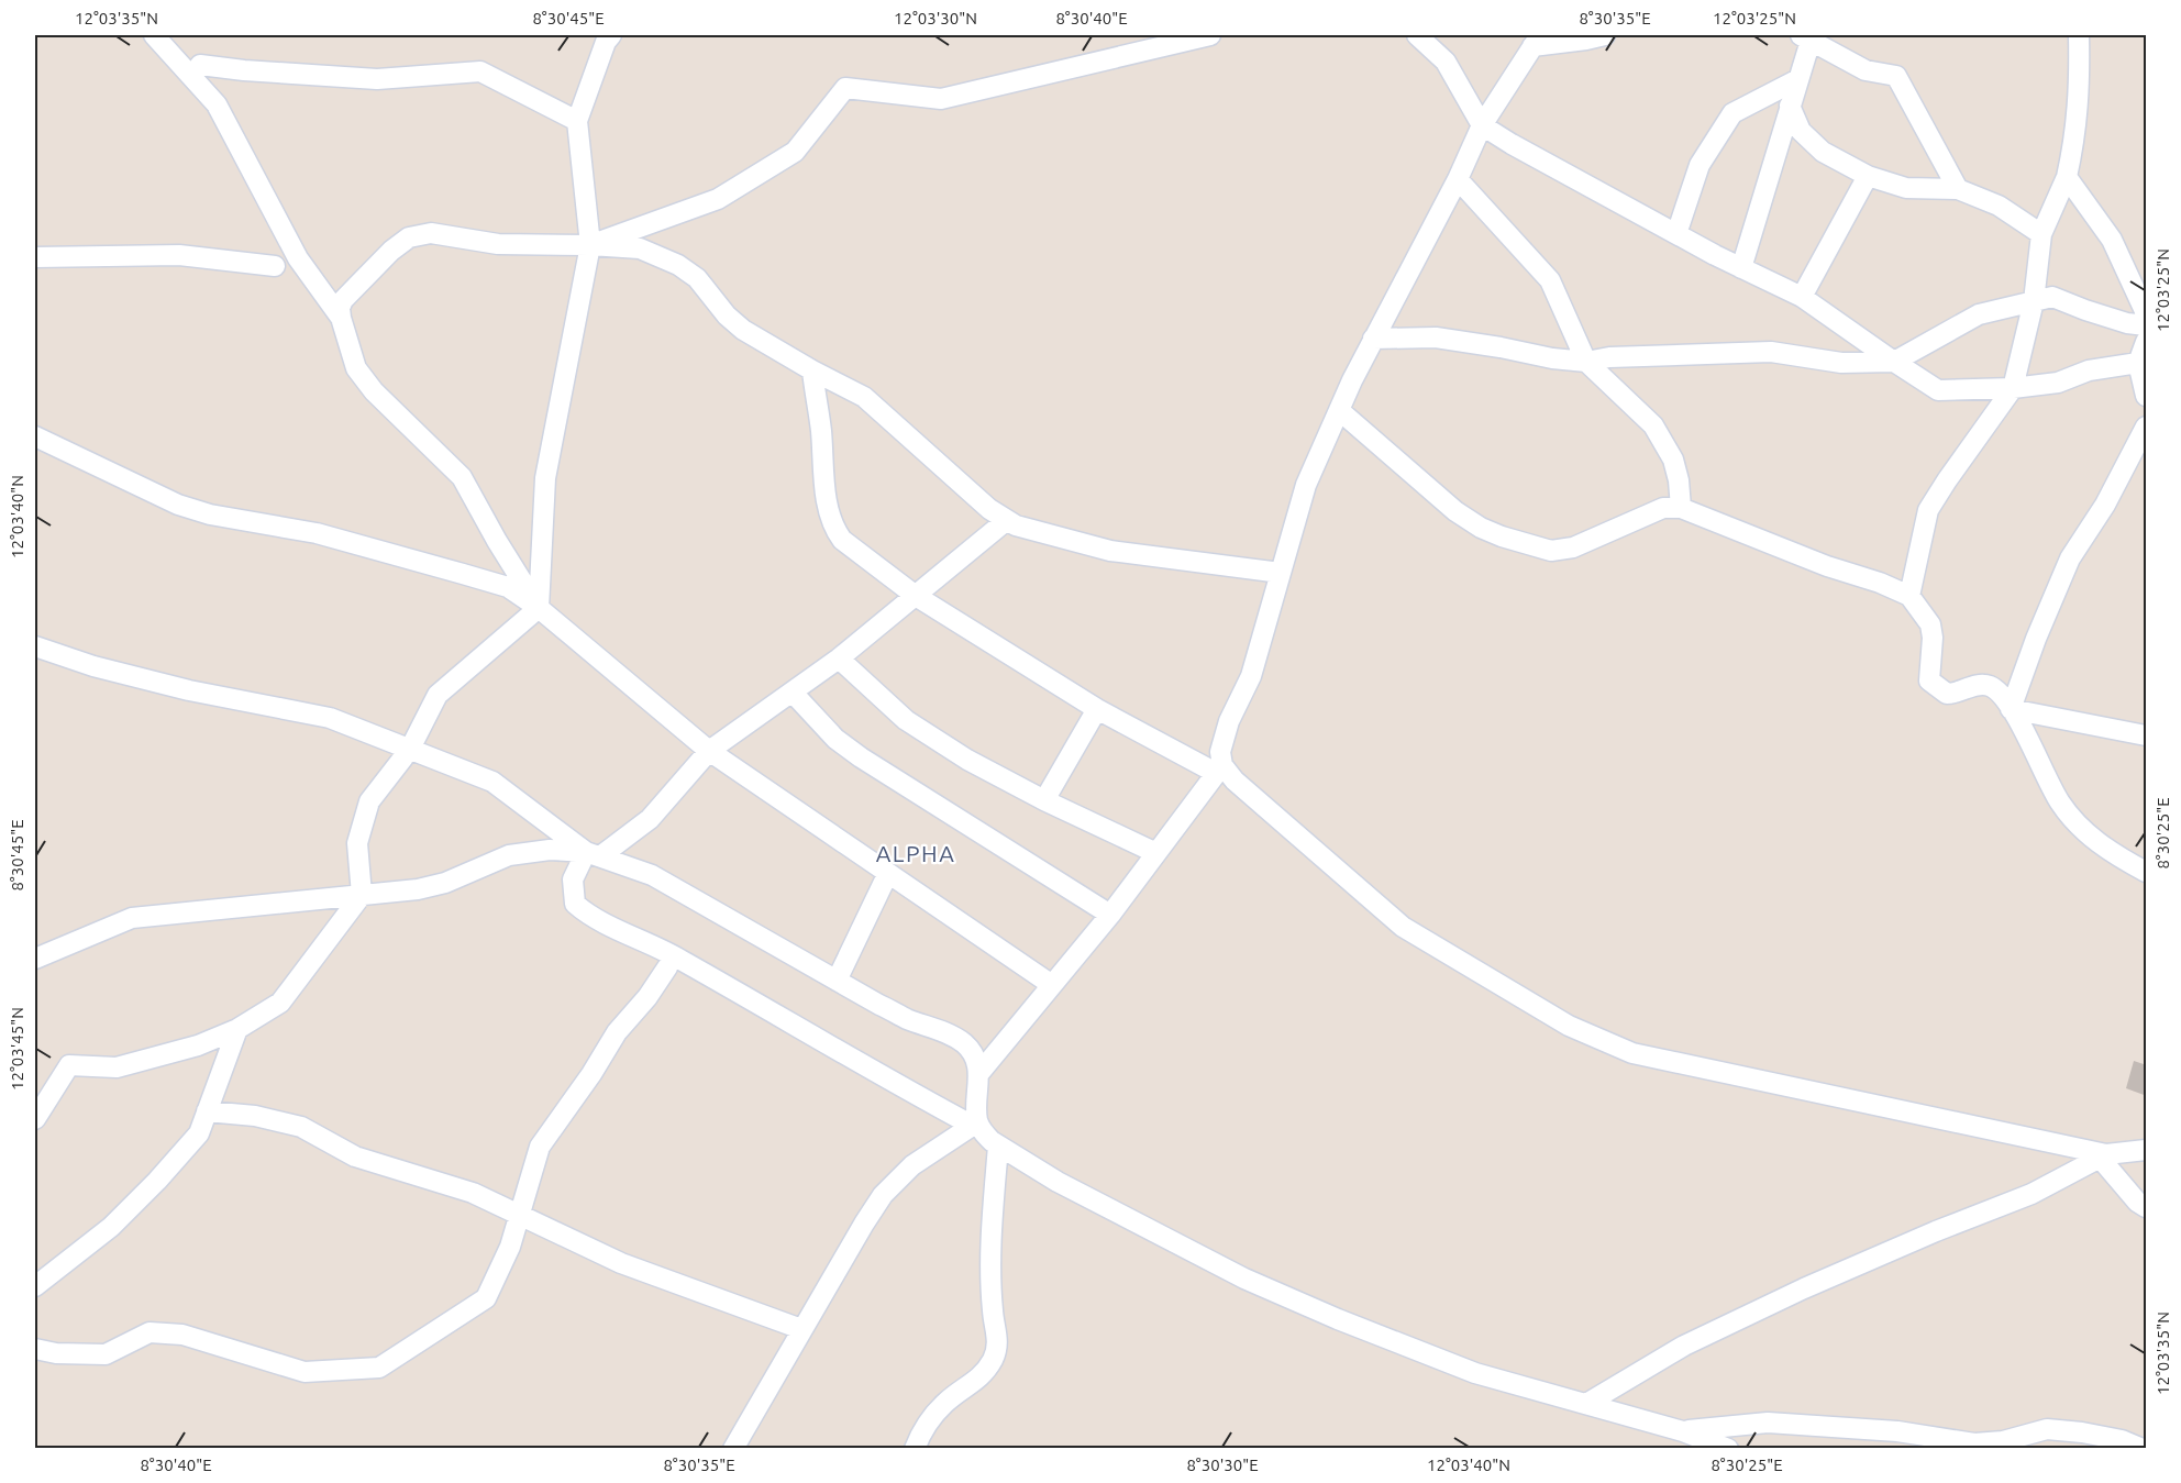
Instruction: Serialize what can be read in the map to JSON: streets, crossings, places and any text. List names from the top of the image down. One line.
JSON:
{"districts":["ALPHA"],"coordinates":["12°03'35\"N","8°30'45\"E","12°03'30\"N","8°30'40\"E","8°30'35\"E","12°03'25\"N","12°03'40\"N","8°30'25\"E","12°03'45\"N","8°30'30\"E"]}
